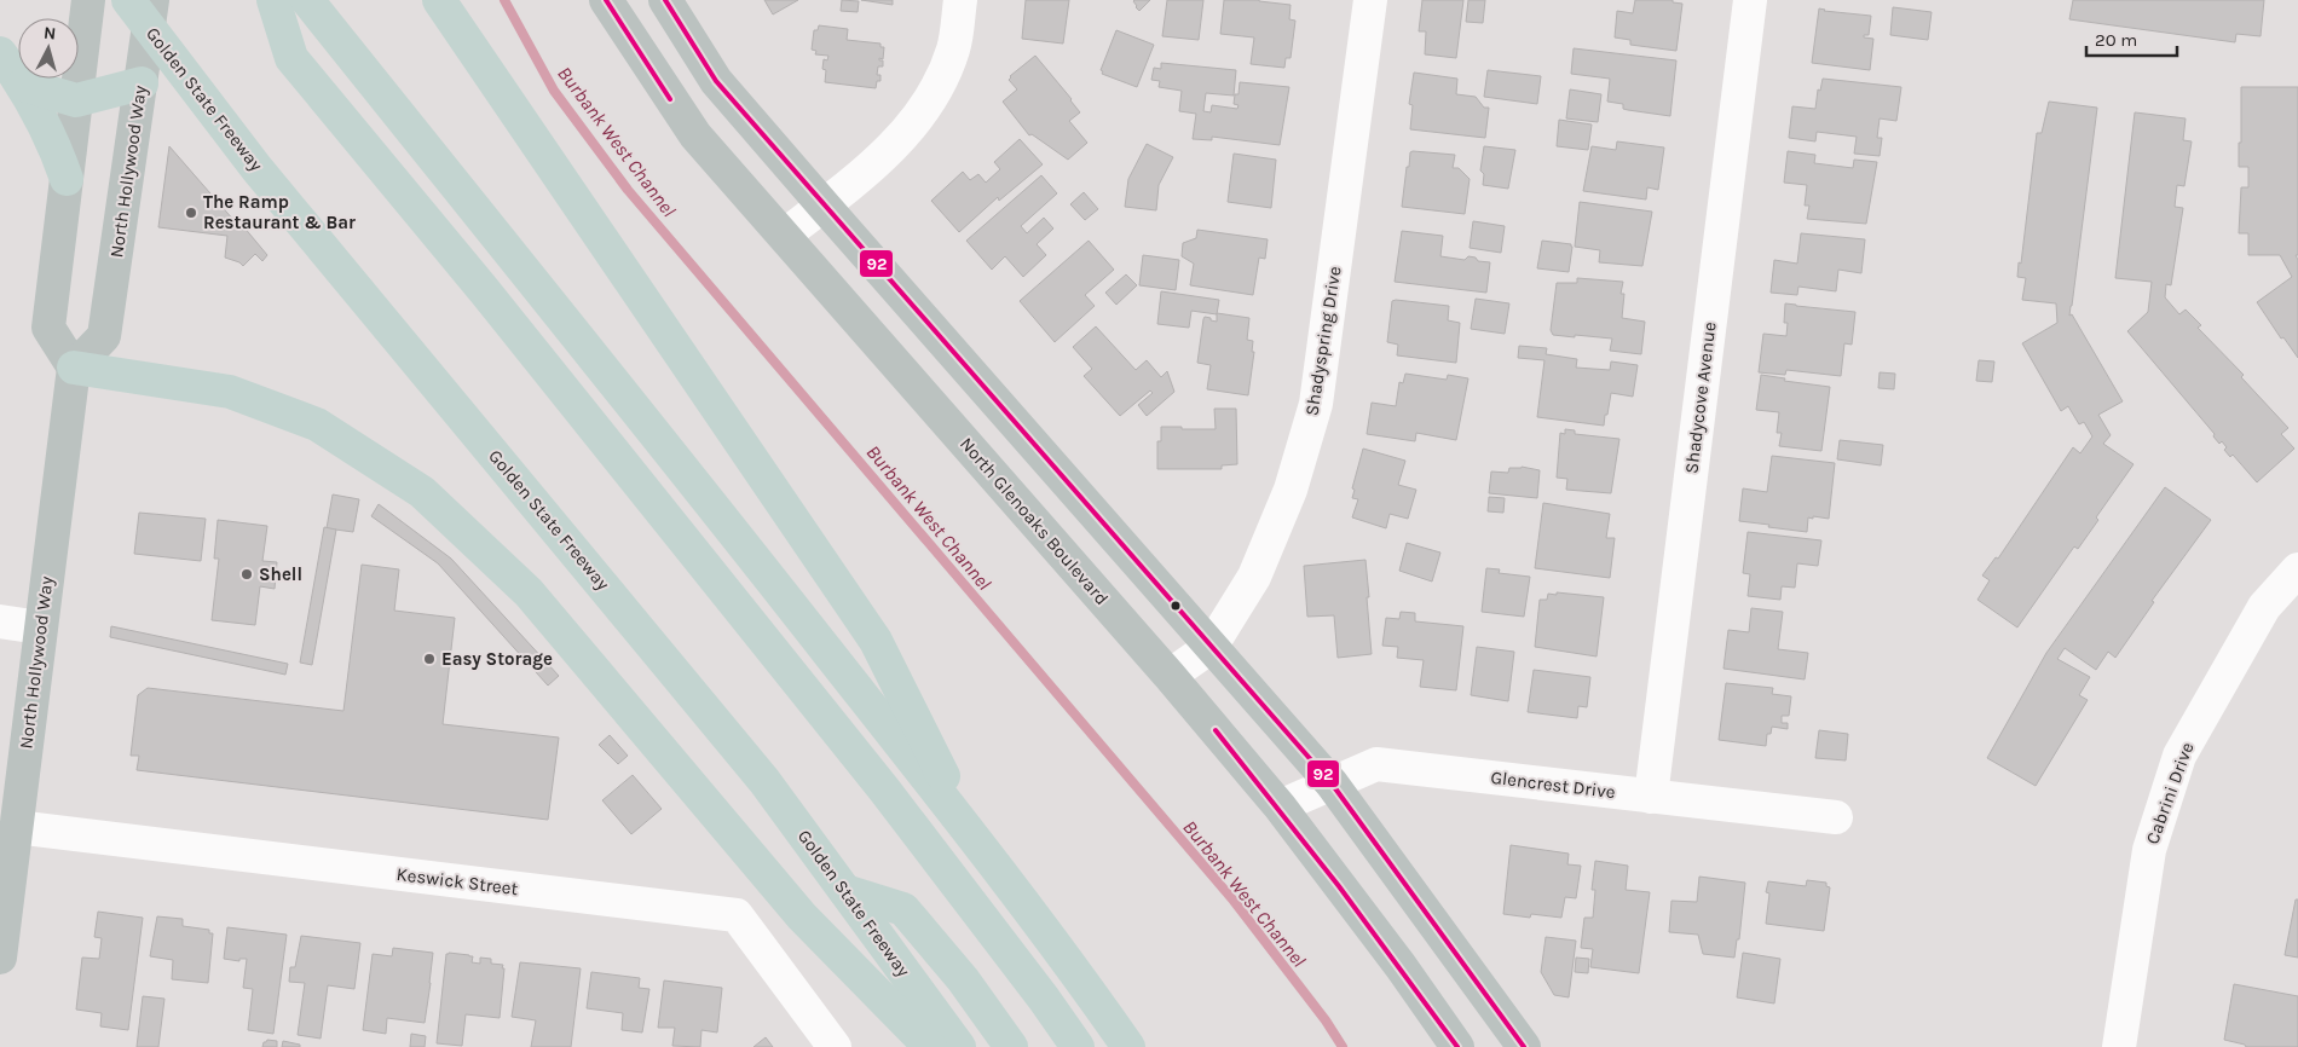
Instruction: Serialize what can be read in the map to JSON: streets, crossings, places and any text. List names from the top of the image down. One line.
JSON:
{"streets":{"highway":["Golden State Freeway"],"main road":["North Hollywood Way","North Glenoaks Boulevard"],"street":["Shadyspring Drive","Shadycove Avenue","Glencrest Drive","Cabrini Drive","Keswick Street"]},"crossings":[["North Hollywood Way","Keswick Street"],["Shadyspring Drive","North Glenoaks Boulevard"],["Shadycove Avenue","Glencrest Drive"],["North Glenoaks Boulevard","Glencrest Drive"]],"water":["Burbank West Channel"],"places":["The Ramp Restaurant & Bar","Shell","Easy Storage"],"lines":["transit line 92"],"scale_bar":"20 m","north":"top"}
